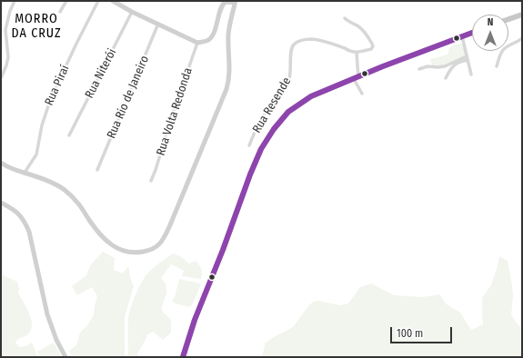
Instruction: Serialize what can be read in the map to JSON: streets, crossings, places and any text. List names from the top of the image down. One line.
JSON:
{"streets":{"street":["Rua Niterói","Rua Piraí","Rua Rio de Janeiro","Rua Resende","Rua Volta Redonda"]},"districts":["MORRO DA CRUZ"],"scale_bar":"100 m","north":"top"}
